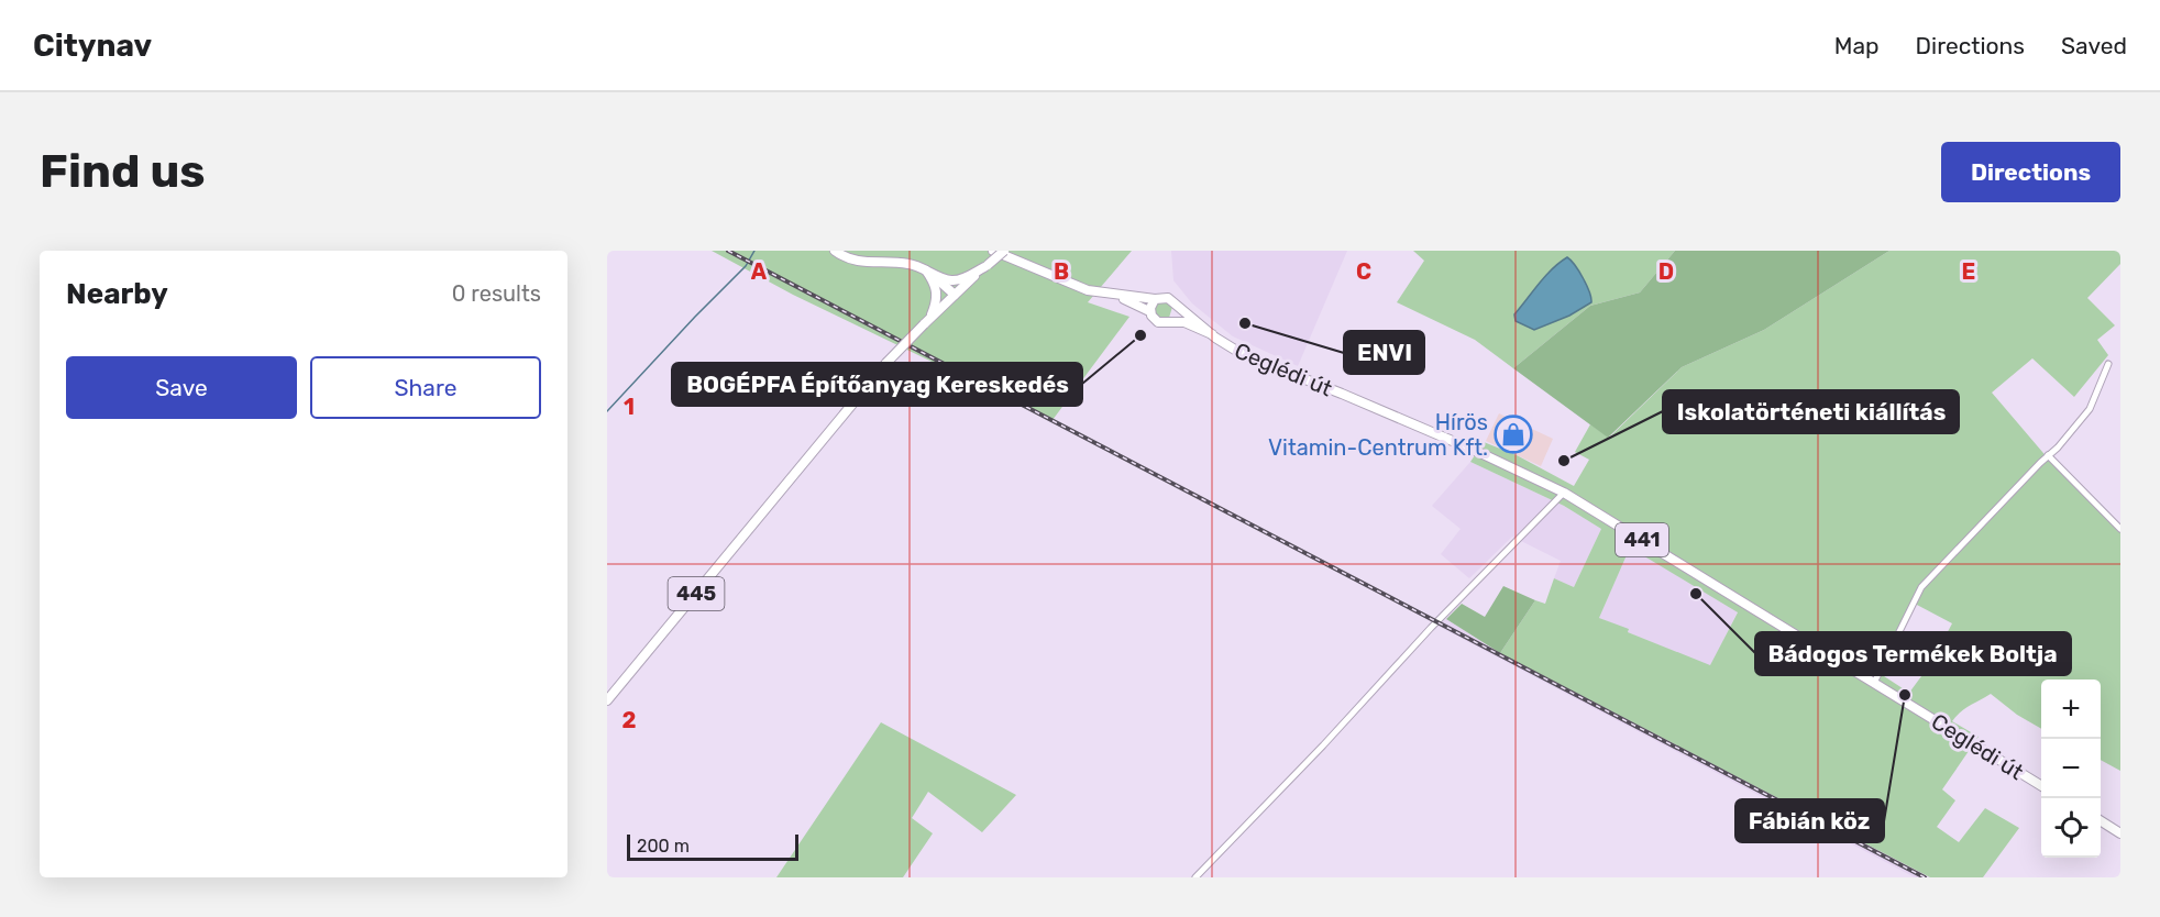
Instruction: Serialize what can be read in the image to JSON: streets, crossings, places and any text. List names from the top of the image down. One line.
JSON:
{"streets":{"main road":["Ceglédi út","441","445"]},"crossings":[["Ceglédi út","441"]],"places":{"other":["ENVI","BOGÉPFA Építőanyag Kereskedés","Iskolatörténeti kiállítás","Bádogos Termékek Boltja","Fábián köz"],"shop":["Hírös Vitamin-Centrum Kft."]},"scale_bar":"200 m","page":{"header":"Citynav","nav":["Map","Directions","Saved"],"buttons":["Directions",["Save","Share"]],"title":"Find us","heading":["Nearby","0 results"],"map_buttons":["+","−"],"scale":"200 m"},"grid":{"columns":["A","B","C","D","E"],"rows":["1","2"]}}
